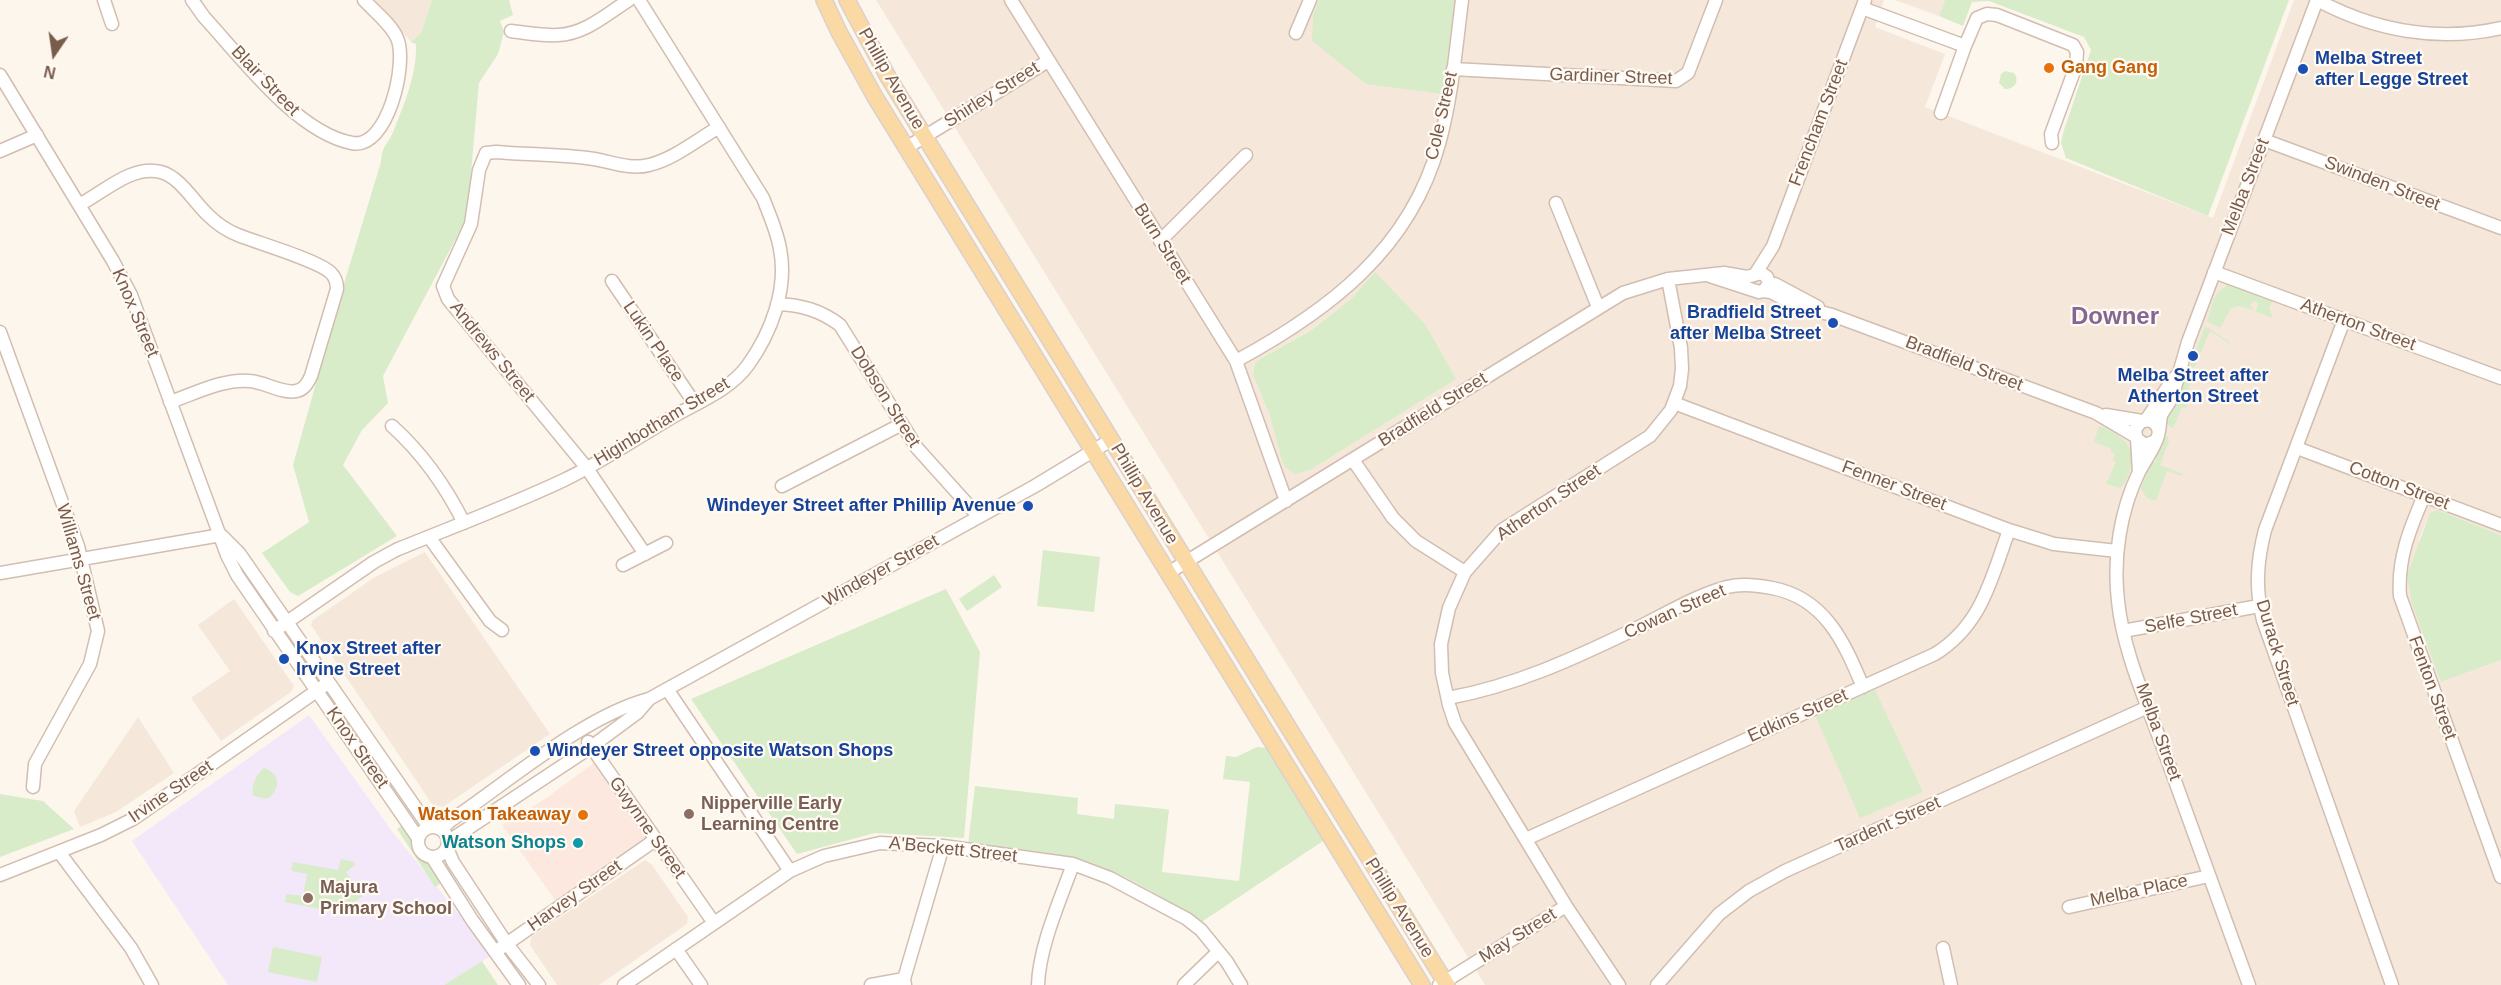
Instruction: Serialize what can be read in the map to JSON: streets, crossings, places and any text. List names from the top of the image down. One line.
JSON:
{"streets":{"main road":["Phillip Avenue"],"street":["Gardiner Street","Blair Street","Shirley Street","Cole Street","Frencham Street","Swinden Street","Melba Street","Burn Street","Knox Street","Atherton Street","Lukin Place","Andrews Street","Bradfield Street","Dobson Street","Higinbotham Street","Fenner Street","Cotton Street","Williams Street","Windeyer Street","Cowan Street","Selfe Street","Durack Street","Fenton Street","Edkins Street","Irvine Street","Tardent Street","Gwynne Street","A'Beckett Street","Melba Place","Harvey Street","May Street"]},"crossings":[["Gardiner Street","Cole Street"],["Phillip Avenue","Shirley Street"],["Phillip Avenue","Bradfield Street"],["Phillip Avenue","Windeyer Street"],["Phillip Avenue","May Street"],["Shirley Street","Burn Street"],["Cole Street","Burn Street"],["Frencham Street","Bradfield Street"],["Swinden Street","Melba Street"],["Melba Street","Atherton Street"],["Melba Street","Bradfield Street"],["Melba Street","Fenner Street"],["Melba Street","Selfe Street"],["Melba Street","Tardent Street"],["Melba Street","Melba Place"],["Burn Street","Bradfield Street"],["Knox Street","Higinbotham Street"],["Knox Street","Windeyer Street"],["Knox Street","Irvine Street"],["Atherton Street","Bradfield Street"],["Atherton Street","Fenner Street"],["Atherton Street","Cowan Street"],["Atherton Street","Durack Street"],["Atherton Street","Edkins Street"],["Atherton Street","May Street"],["Lukin Place","Higinbotham Street"],["Andrews Street","Higinbotham Street"],["Dobson Street","Higinbotham Street"],["Dobson Street","Windeyer Street"],["Fenner Street","Edkins Street"],["Cotton Street","Durack Street"],["Cotton Street","Fenton Street"],["Windeyer Street","Gwynne Street"],["Cowan Street","Edkins Street"],["Selfe Street","Durack Street"],["Gwynne Street","A'Beckett Street"],["Gwynne Street","Harvey Street"]],"districts":["Downer"],"places":["Gang Gang","Melba Street after Legge Street","Bradfield Street after Melba Street","Melba Street after Atherton Street","Windeyer Street after Phillip Avenue","Knox Street after Irvine Street","Windeyer Street opposite Watson Shops","Nipperville Early Learning Centre","Watson Takeaway","Watson Shops","Majura Primary School"],"north":"bottom"}
